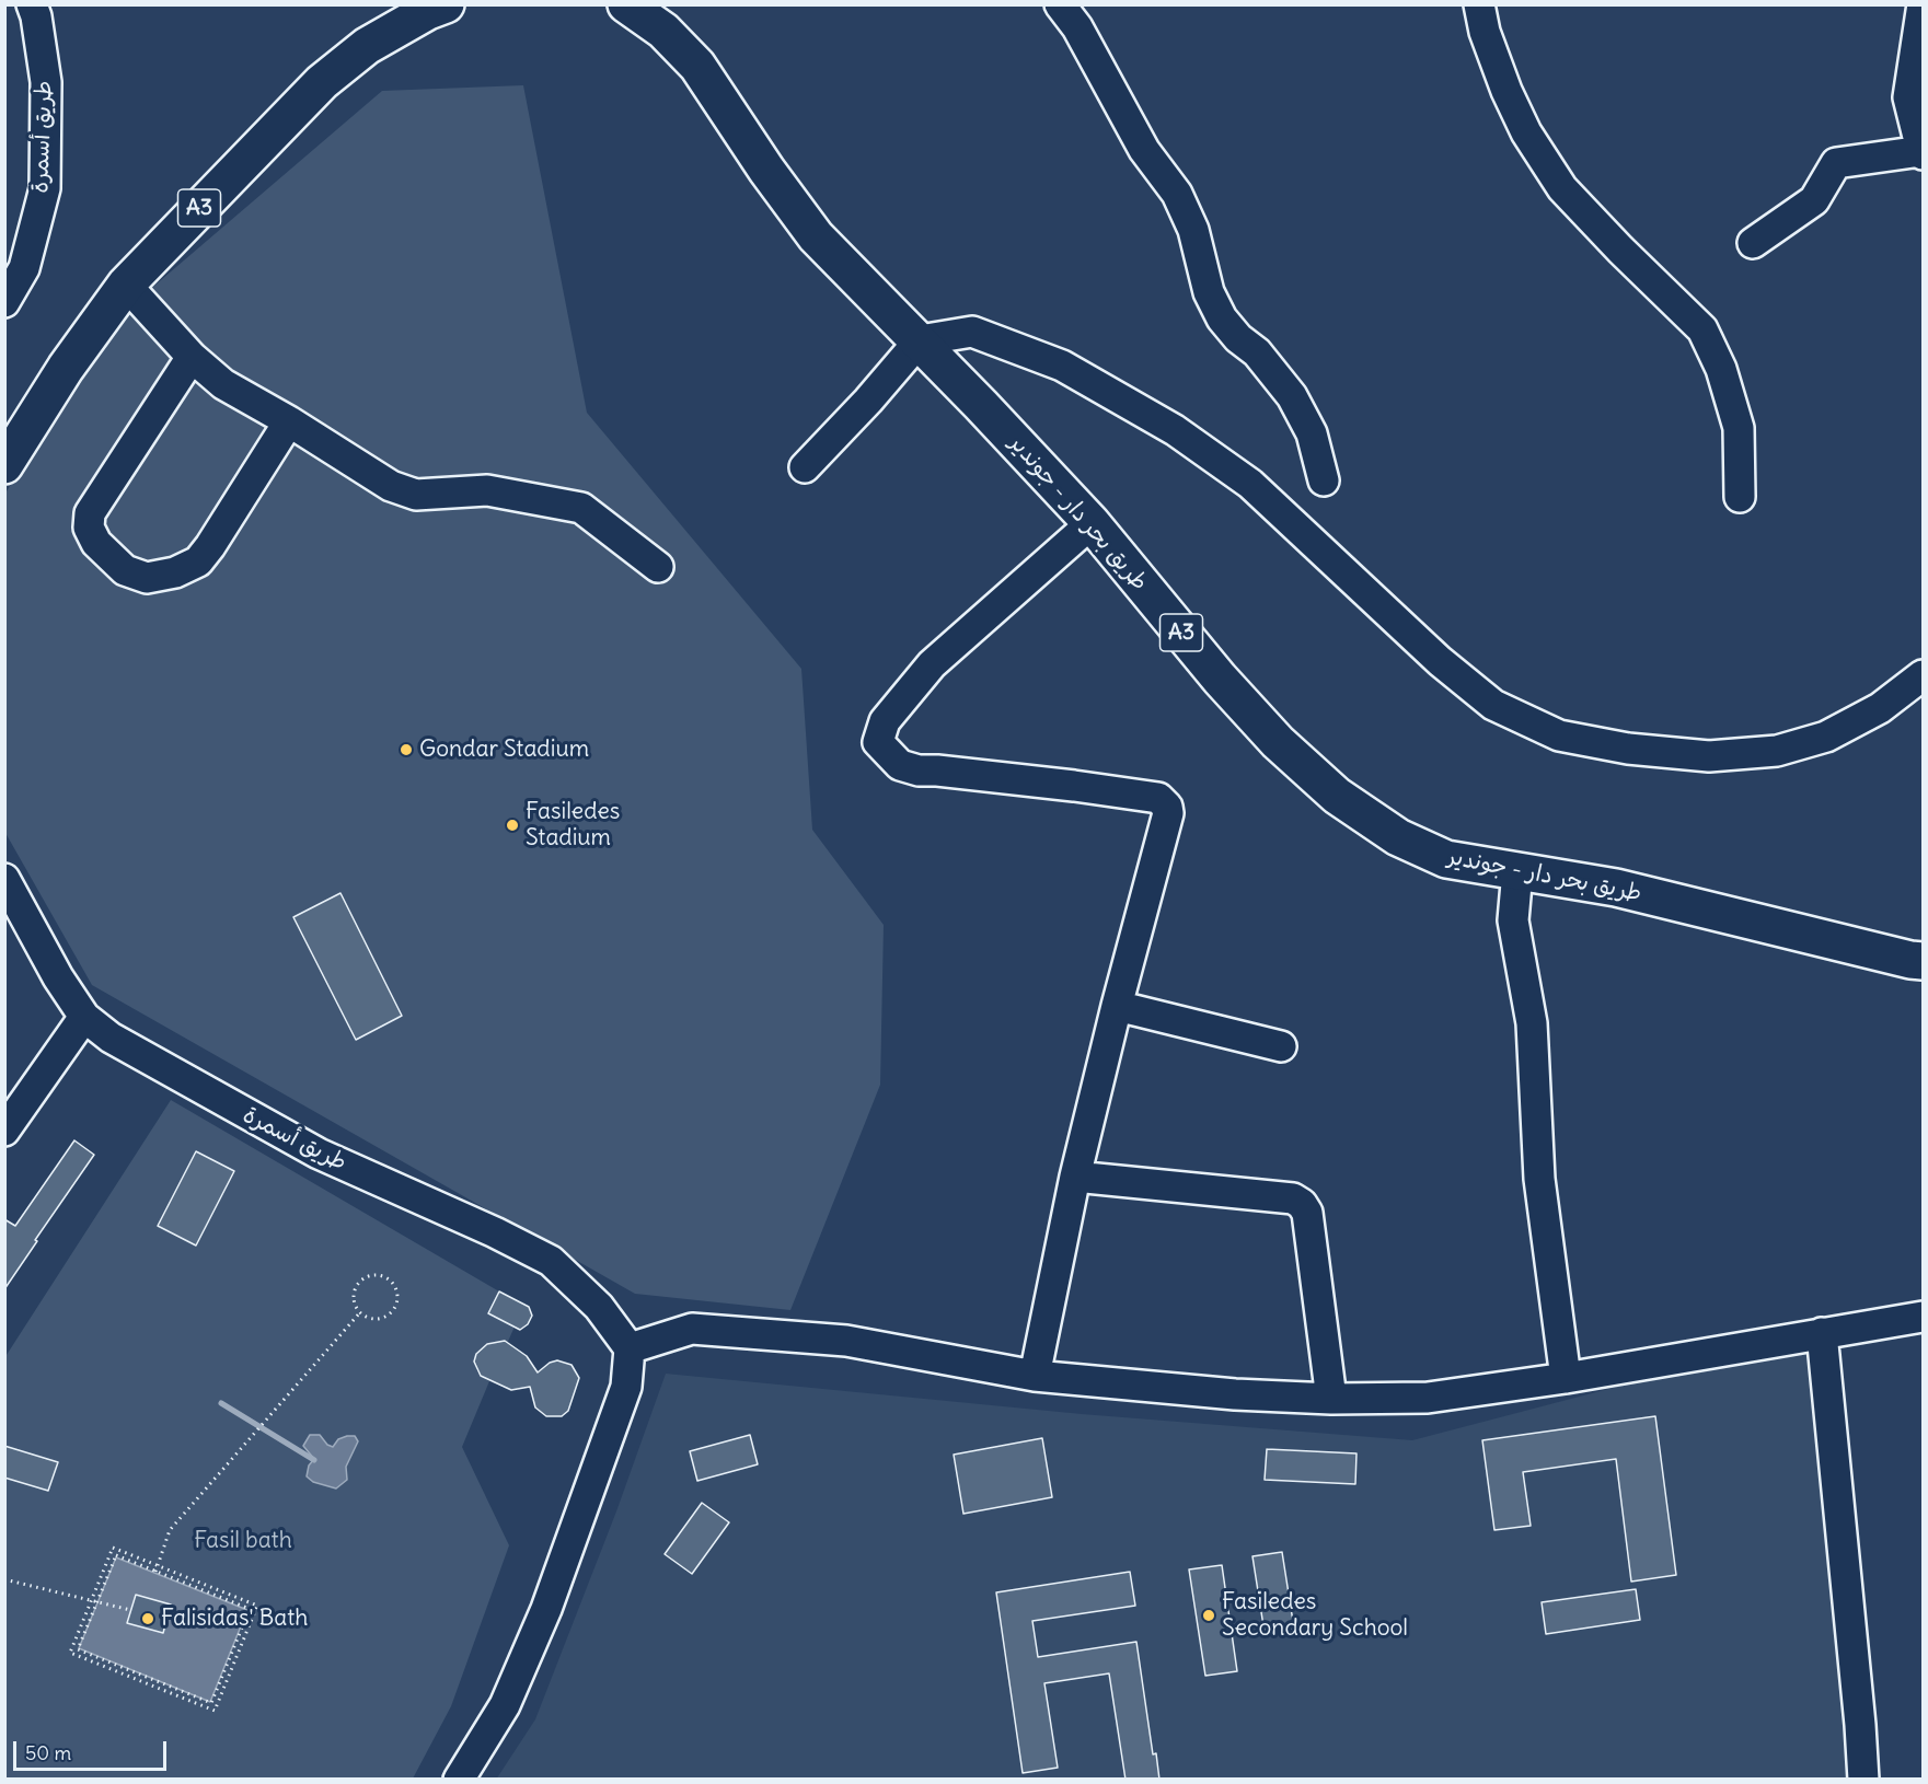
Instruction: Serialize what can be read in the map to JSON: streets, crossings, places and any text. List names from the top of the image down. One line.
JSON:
{"streets":{"highway":["A3","طريق بحر دار - جوندير"],"street":["طريق أسمرة"]},"parks":["Fasil bath"],"places":["Gondar Stadium","Fasiledes Stadium","Fasiledes Secondary School","Falisidas' Bath"],"scale_bar":"50 m"}
